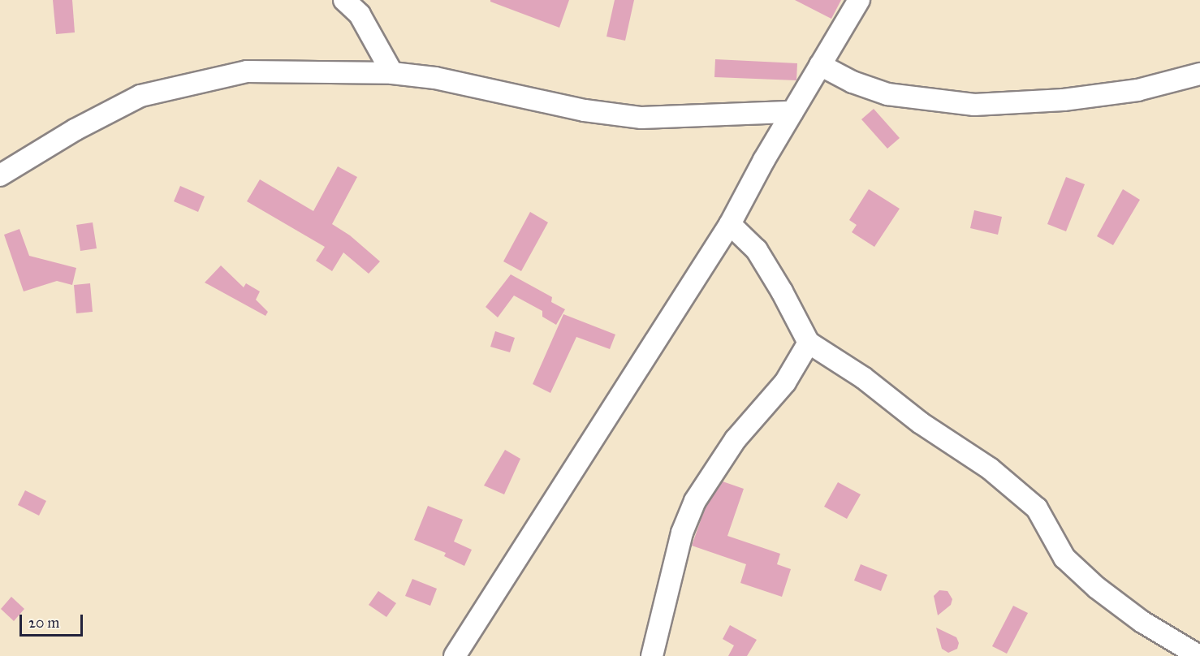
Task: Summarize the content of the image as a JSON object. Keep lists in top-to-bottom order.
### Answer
{
  "scale_bar": "20 m"
}
